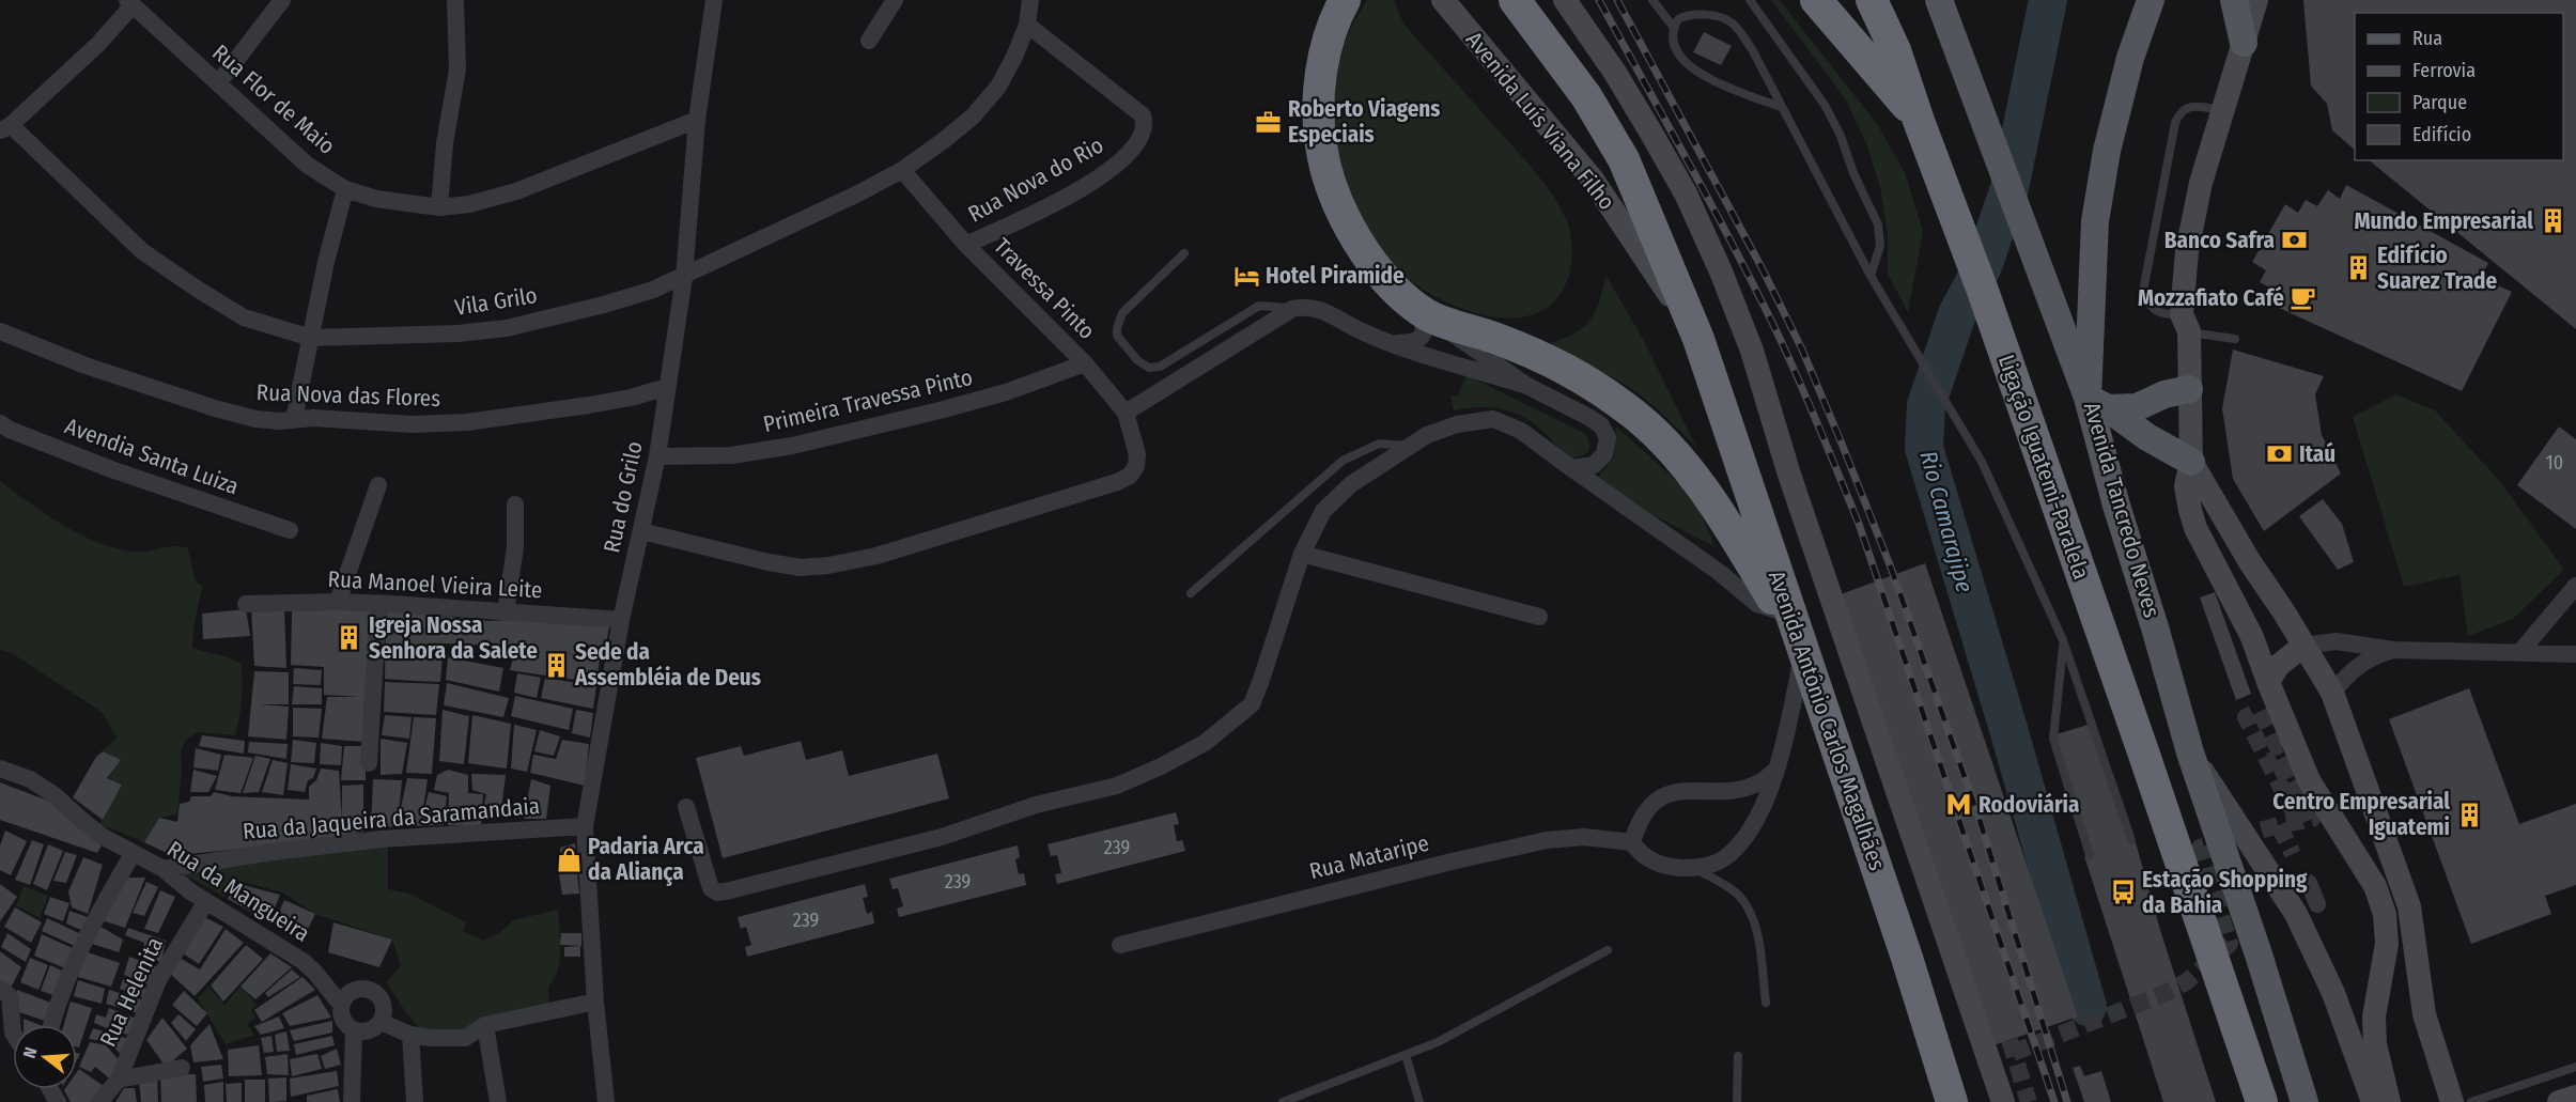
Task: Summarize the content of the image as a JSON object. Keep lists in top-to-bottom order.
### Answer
{
  "streets": {
    "highway": ["Ligação Iguatemi-Paralela", "Avenida Antônio Carlos Magalhães"],
    "main road": ["Avenida Tancredo Neves"],
    "street": [
      "Rua Flor de Maio",
      "Avenida Luís Viana Filho",
      "Rua Nova do Rio",
      "Travessa Pinto",
      "Vila Grilo",
      "Rua Nova das Flores",
      "Primeira Travessa Pinto",
      "Avendia Santa Luiza",
      "Rua do Grilo",
      "Rua Manoel Vieira Leite",
      "Rua da Jaqueira da Saramandaia",
      "Rua Mataripe",
      "Rua da Mangueira",
      "Rua Helenita"
    ]
  },
  "crossings": [
    ["Rua Flor de Maio", "Rua do Grilo"],
    ["Avenida Luís Viana Filho", "Avenida Antônio Carlos Magalhães"],
    ["Rua Nova do Rio", "Travessa Pinto"],
    ["Rua Nova do Rio", "Vila Grilo"],
    ["Travessa Pinto", "Vila Grilo"],
    ["Travessa Pinto", "Primeira Travessa Pinto"],
    ["Travessa Pinto", "Rua do Grilo"],
    ["Vila Grilo", "Rua do Grilo"],
    ["Rua Nova das Flores", "Rua do Grilo"],
    ["Primeira Travessa Pinto", "Rua do Grilo"],
    ["Rua do Grilo", "Rua Manoel Vieira Leite"],
    ["Rua do Grilo", "Rua da Jaqueira da Saramandaia"],
    ["Rua da Jaqueira da Saramandaia", "Rua da Mangueira"],
    ["Rua da Mangueira", "Rua Helenita"]
  ],
  "water": ["Rio Camarajipe"],
  "places": {
    "office": ["Roberto Viagens Especiais"],
    "building": [
      "Mundo Empresarial",
      "Edifício Suarez Trade",
      "Igreja Nossa Senhora da Salete",
      "Sede da Assembléia de Deus",
      "Centro Empresarial Iguatemi"
    ],
    "bank": ["Banco Safra", "Itaú"],
    "hotel": ["Hotel Piramide"],
    "cafe": ["Mozzafiato Café"],
    "metro station": ["Rodoviária"],
    "shop": ["Padaria Arca da Aliança"],
    "bus stop": ["Estação Shopping da Bahia"]
  },
  "house_numbers": [
    "10",
    "239",
    "239",
    "239"
  ],
  "legend": [
    "Rua",
    "Ferrovia",
    "Parque",
    "Edifício"
  ],
  "north": "left"
}
